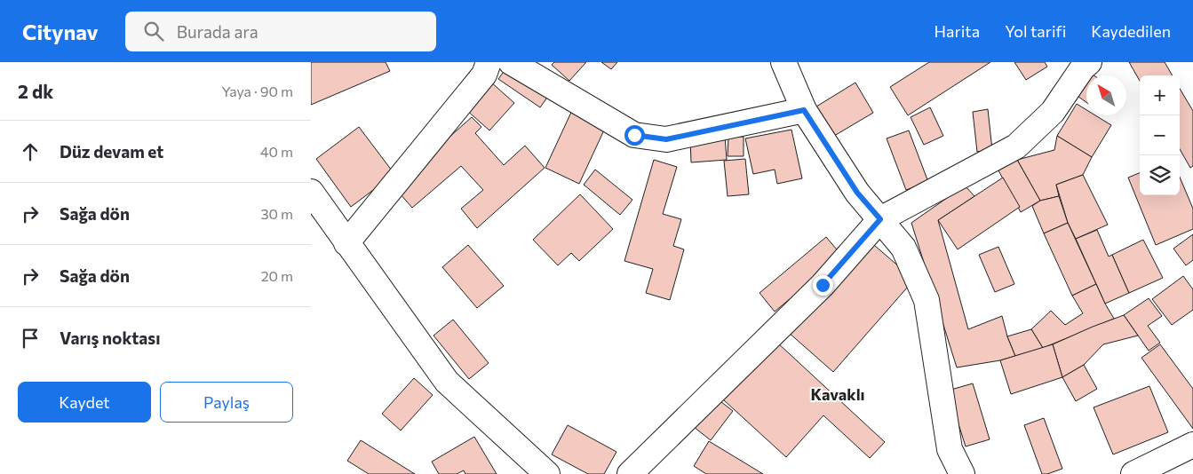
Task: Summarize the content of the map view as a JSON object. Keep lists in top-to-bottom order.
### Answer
{
  "districts": ["Kavaklı"],
  "north": "top left",
  "page": {
    "header": "Citynav",
    "search": "Burada ara",
    "nav": ["Harita", "Yol tarifi", "Kaydedilen"],
    "heading": ["2 dk", "Yaya · 90 m"],
    "map_buttons": ["+", "−"],
    "list": [
      ["Düz devam et", "40 m"],
      ["Sağa dön", "30 m"],
      ["Sağa dön", "20 m"],
      "Varış noktası"
    ],
    "buttons": ["Kaydet", "Paylaş"]
  }
}
